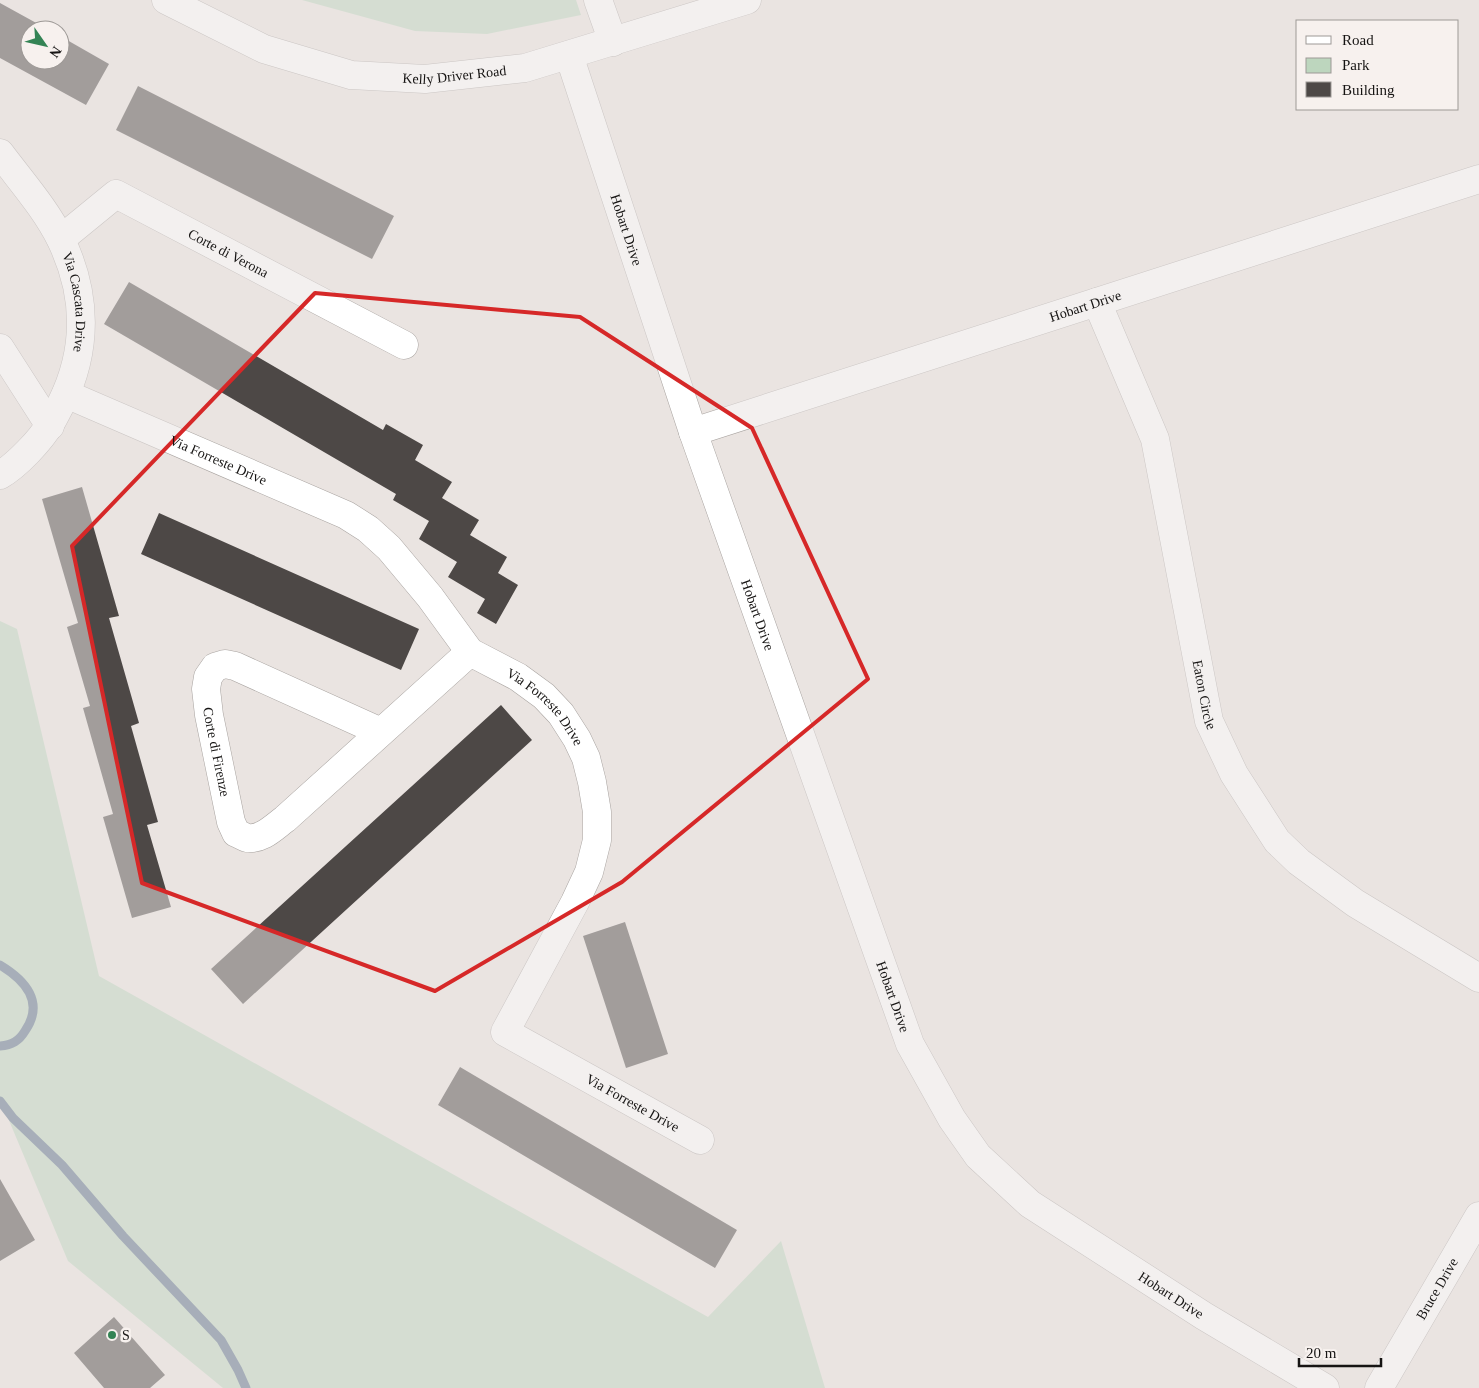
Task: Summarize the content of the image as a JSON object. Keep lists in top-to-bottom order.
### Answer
{
  "streets": {
    "street": [
      "Kelly Driver Road",
      "Hobart Drive",
      "Corte di Verona",
      "Via Cascata Drive",
      "Via Forreste Drive",
      "Eaton Circle",
      "Corte di Firenze",
      "Bruce Drive"
    ]
  },
  "crossings": [
    ["Kelly Driver Road", "Hobart Drive"],
    ["Hobart Drive", "Eaton Circle"],
    ["Corte di Verona", "Via Cascata Drive"],
    ["Via Cascata Drive", "Via Forreste Drive"],
    ["Via Forreste Drive", "Corte di Firenze"]
  ],
  "places": ["S"],
  "legend": ["Road", "Park", "Building"],
  "scale_bar": "20 m",
  "north": "bottom right"
}
